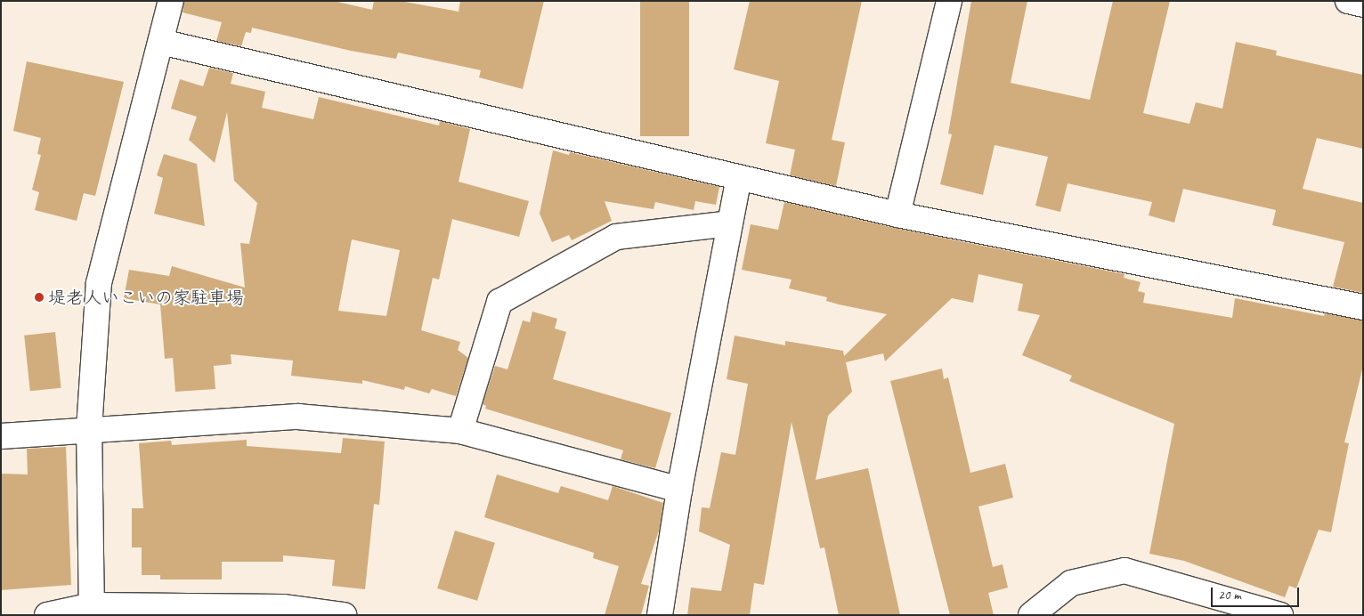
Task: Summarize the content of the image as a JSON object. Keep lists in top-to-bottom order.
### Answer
{
  "places": ["堤老人いこいの家駐車場"],
  "scale_bar": "20 m"
}
